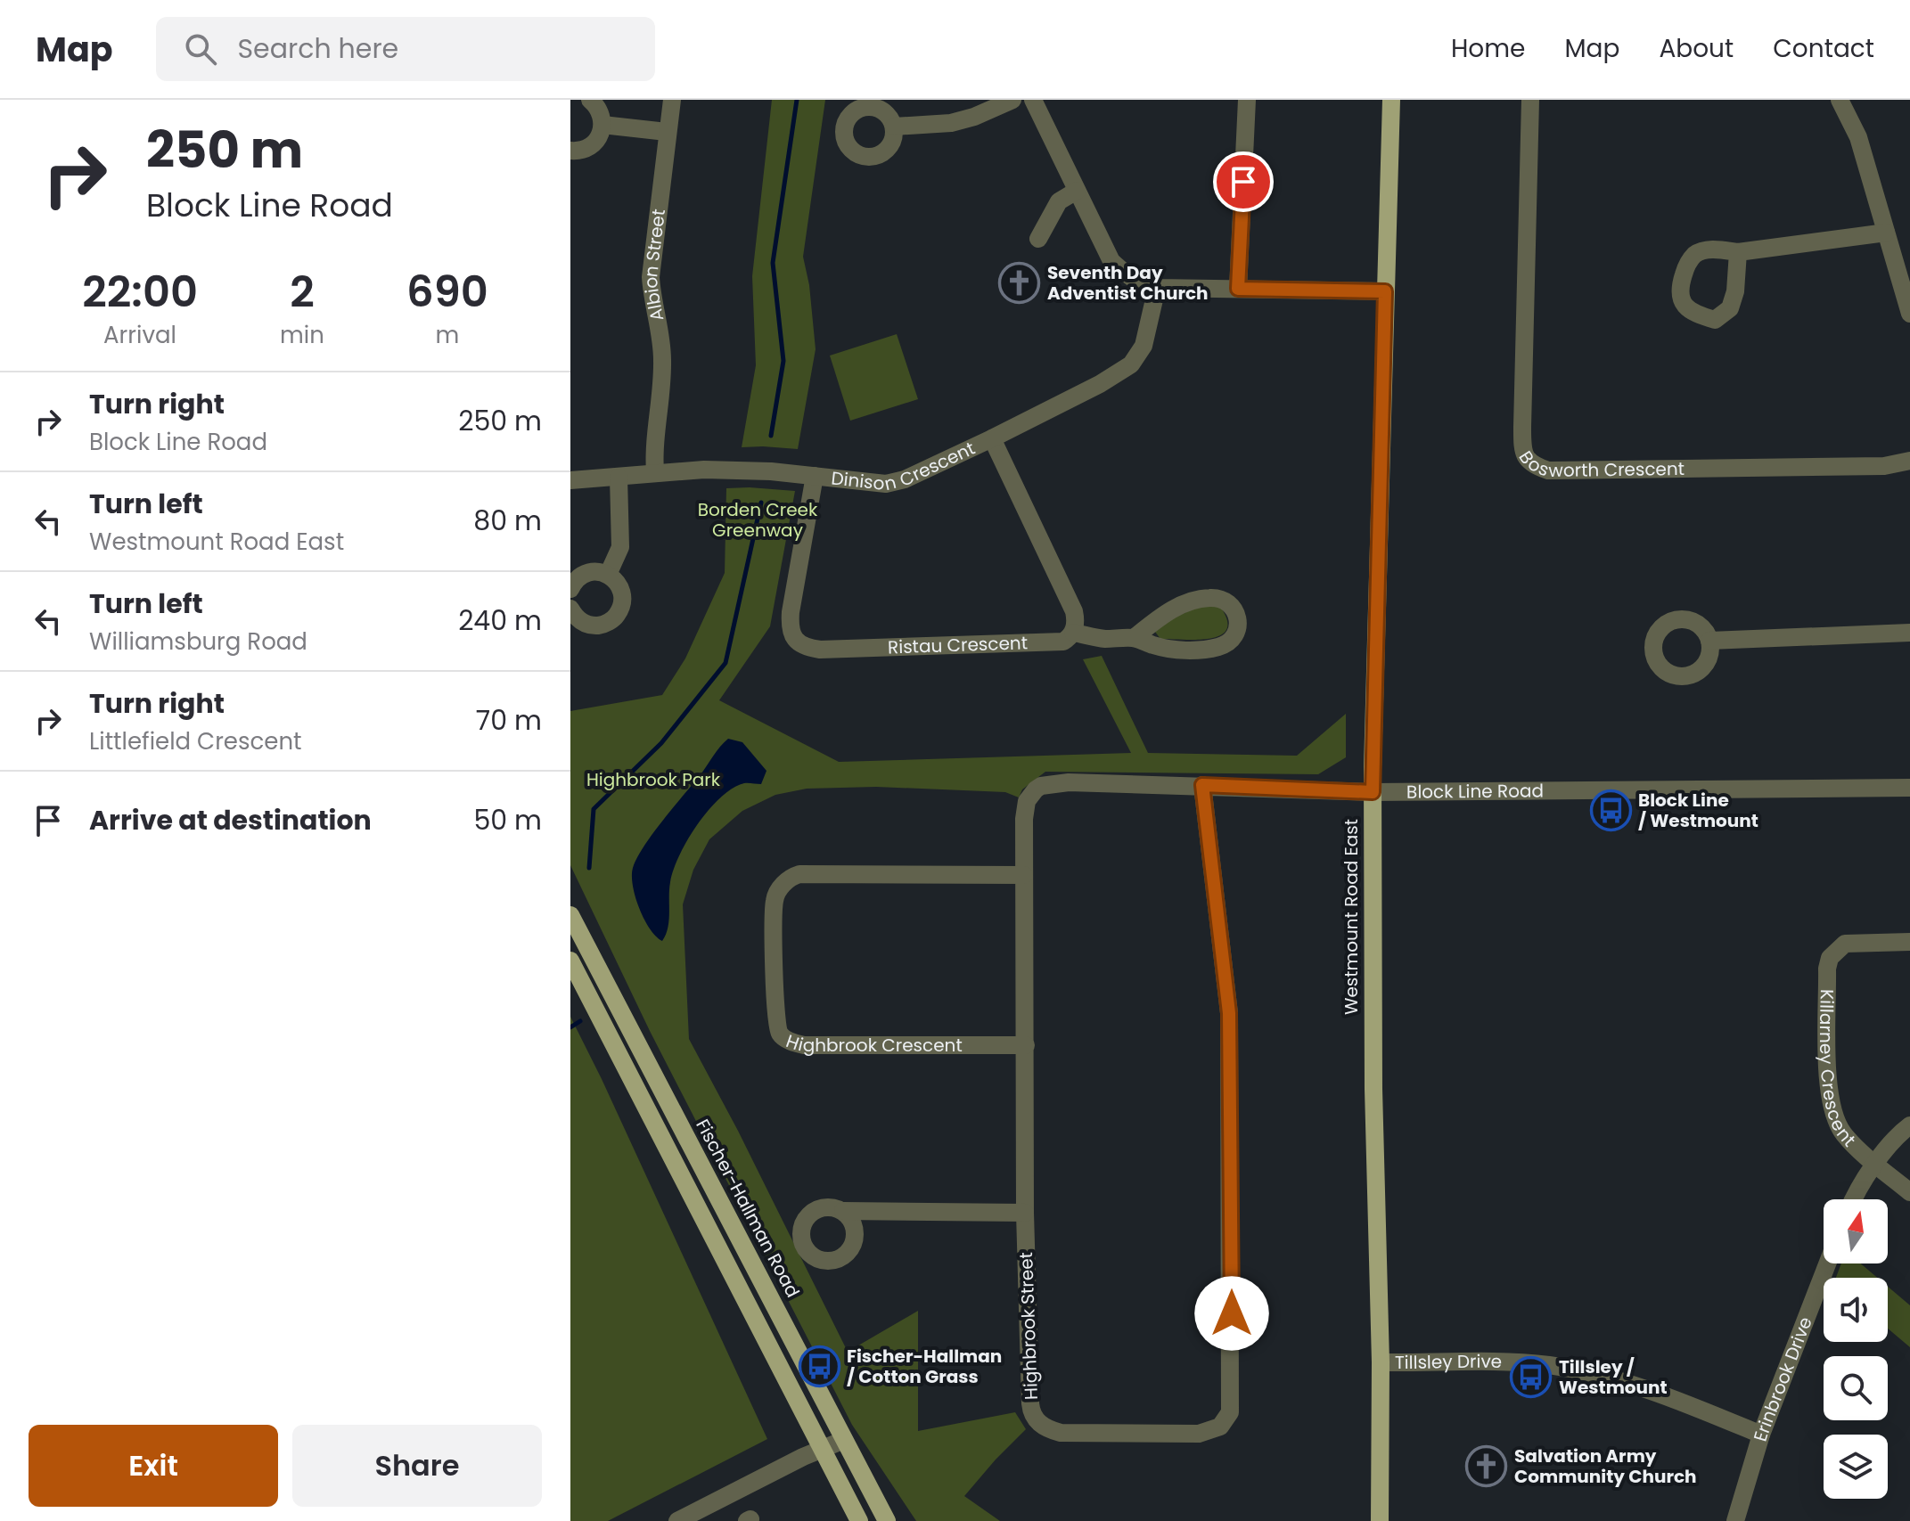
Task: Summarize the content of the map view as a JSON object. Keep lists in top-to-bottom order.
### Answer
{
  "streets": {
    "main road": ["Westmount Road East", "Fischer-Hallman Road"],
    "street": [
      "Albion Street",
      "Bosworth Crescent",
      "Dinison Crescent",
      "Ristau Crescent",
      "Block Line Road",
      "Highbrook Crescent",
      "Killarney Crescent",
      "Highbrook Street",
      "Tillsley Drive",
      "Erinbrook Drive"
    ]
  },
  "crossings": [
    ["Albion Street", "Dinison Crescent"],
    ["Dinison Crescent", "Ristau Crescent"],
    ["Block Line Road", "Westmount Road East"],
    ["Block Line Road", "Highbrook Street"],
    ["Westmount Road East", "Tillsley Drive"],
    ["Highbrook Crescent", "Highbrook Street"],
    ["Tillsley Drive", "Erinbrook Drive"]
  ],
  "parks": ["Borden Creek Greenway", "Highbrook Park"],
  "places": {
    "church": ["Seventh Day Adventist Church", "Salvation Army Community Church"],
    "bus stop": ["Block Line / Westmount", "Fischer-Hallman / Cotton Grass", "Tillsley / Westmount"]
  },
  "north": "top",
  "page": {
    "header": "Map",
    "search": "Search here",
    "nav": [
      "Home",
      "Map",
      "About",
      "Contact"
    ],
    "turn": ["250 m", "Block Line Road"],
    "eta": [
      "22:00",
      "Arrival",
      "2",
      "min",
      "690",
      "m"
    ],
    "list": [
      {
        "name": "Turn right",
        "note": "Block Line Road",
        "value": "250 m"
      },
      {
        "name": "Turn left",
        "note": "Westmount Road East",
        "value": "80 m"
      },
      {
        "name": "Turn left",
        "note": "Williamsburg Road",
        "value": "240 m"
      },
      {
        "name": "Turn right",
        "note": "Littlefield Crescent",
        "value": "70 m"
      },
      {
        "name": "Arrive at destination",
        "value": "50 m"
      }
    ],
    "buttons": ["Exit", "Share"]
  }
}
